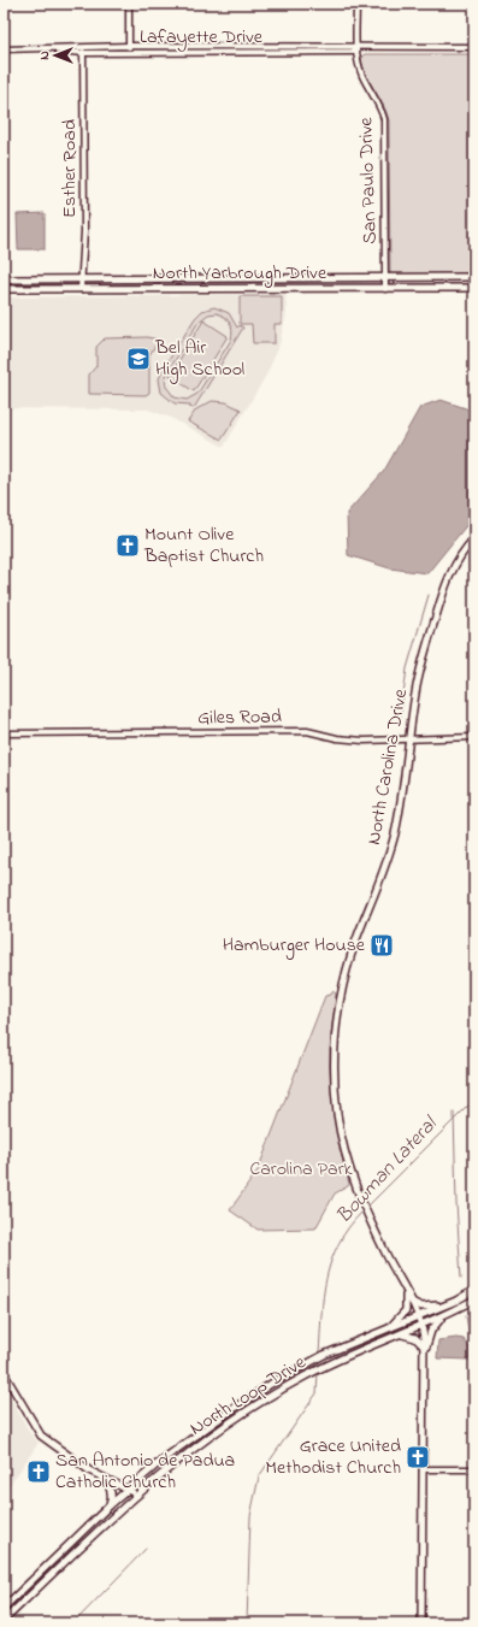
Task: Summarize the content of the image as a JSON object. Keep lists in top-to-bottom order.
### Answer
{
  "streets": {
    "main road": ["North Yarbrough Drive", "North Carolina Drive", "North Loop Drive"],
    "street": [
      "Lafayette Drive",
      "Esther Road",
      "San Paulo Drive",
      "Giles Road"
    ]
  },
  "crossings": [
    ["Lafayette Drive", "Esther Road"],
    ["Lafayette Drive", "San Paulo Drive"],
    ["Esther Road", "North Yarbrough Drive"],
    ["San Paulo Drive", "North Yarbrough Drive"],
    ["Giles Road", "North Carolina Drive"],
    ["North Carolina Drive", "North Loop Drive"]
  ],
  "water": ["Bowman Lateral"],
  "parks": ["Carolina Park"],
  "places": {
    "school or university": ["Bel Air High School"],
    "church": ["Mount Olive Baptist Church", "Grace United Methodist Church", "San Antonio de Padua Catholic Church"],
    "restaurant": ["Hamburger House"]
  },
  "north": "left"
}
